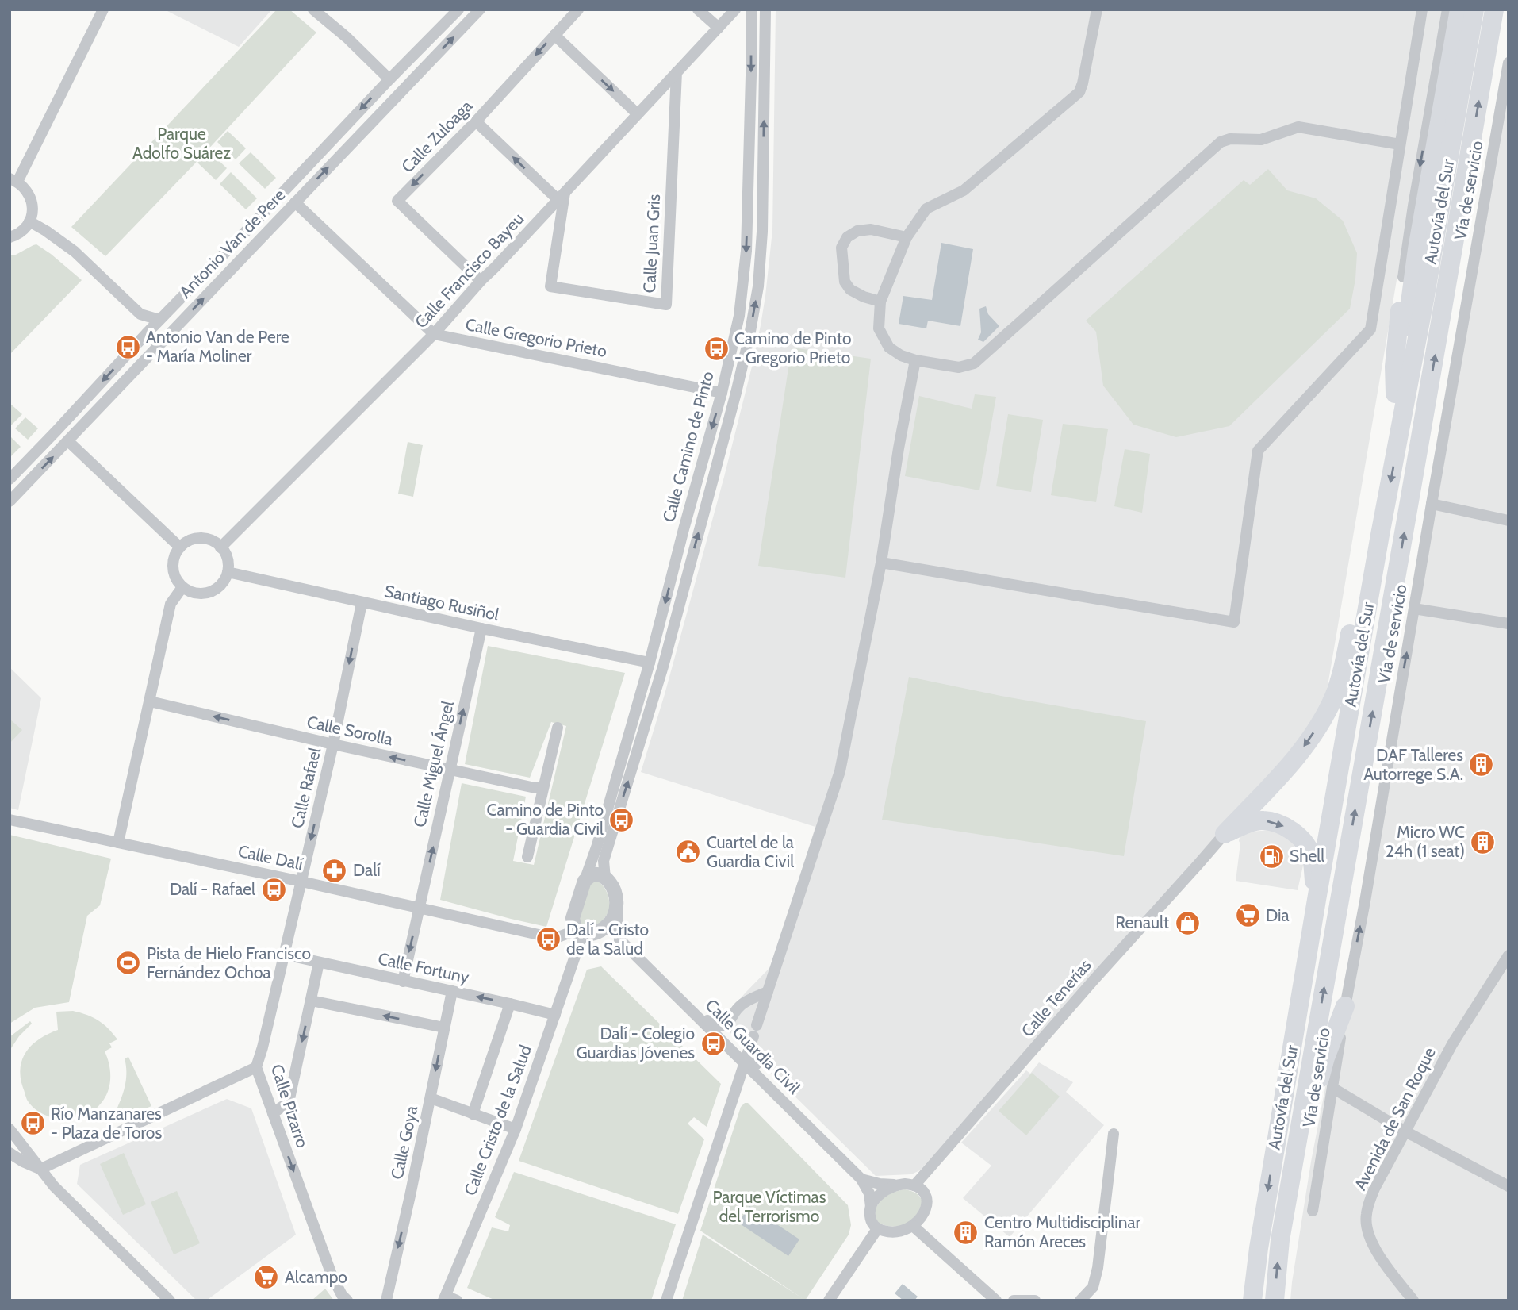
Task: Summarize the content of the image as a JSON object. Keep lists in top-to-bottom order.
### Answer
{
  "streets": {
    "highway": ["Autovía del Sur"],
    "street": [
      "Calle Zuloaga",
      "Vía de servicio",
      "Antonio Van de Pere",
      "Calle Juan Gris",
      "Calle Francisco Bayeu",
      "Calle Gregorio Prieto",
      "Calle Camino de Pinto",
      "Santiago Rusiñol",
      "Calle Sorolla",
      "Calle Miguel Ángel",
      "Calle Rafael",
      "Calle Dalí",
      "Calle Fortuny",
      "Calle Tenerías",
      "Calle Guardia Civil",
      "Calle Pizarro",
      "Avenida de San Roque",
      "Calle Cristo de la Salud",
      "Calle Goya"
    ]
  },
  "crossings": [
    ["Calle Zuloaga", "Calle Francisco Bayeu"],
    ["Calle Juan Gris", "Calle Francisco Bayeu"],
    ["Calle Francisco Bayeu", "Calle Gregorio Prieto"],
    ["Calle Francisco Bayeu", "Santiago Rusiñol"],
    ["Calle Gregorio Prieto", "Calle Camino de Pinto"],
    ["Calle Camino de Pinto", "Santiago Rusiñol"],
    ["Calle Camino de Pinto", "Calle Dalí"],
    ["Calle Camino de Pinto", "Calle Cristo de la Salud"],
    ["Santiago Rusiñol", "Calle Miguel Ángel"],
    ["Santiago Rusiñol", "Calle Rafael"],
    ["Calle Sorolla", "Calle Miguel Ángel"],
    ["Calle Sorolla", "Calle Rafael"],
    ["Calle Miguel Ángel", "Calle Dalí"],
    ["Calle Miguel Ángel", "Calle Fortuny"],
    ["Calle Rafael", "Calle Dalí"],
    ["Calle Rafael", "Calle Pizarro"],
    ["Calle Dalí", "Calle Pizarro"],
    ["Calle Dalí", "Calle Cristo de la Salud"],
    ["Calle Fortuny", "Calle Pizarro"],
    ["Calle Fortuny", "Calle Cristo de la Salud"],
    ["Calle Fortuny", "Calle Goya"],
    ["Calle Tenerías", "Calle Guardia Civil"]
  ],
  "one_way": [
    "Calle Sorolla",
    "Calle Rafael",
    "Calle Pizarro",
    "Calle Goya"
  ],
  "parks": ["Parque Adolfo Suárez", "Parque Víctimas del Terrorismo"],
  "places": {
    "bus stop": [
      "Antonio Van de Pere - María Moliner",
      "Camino de Pinto - Gregorio Prieto",
      "Camino de Pinto - Guardia Civil",
      "Dalí - Rafael",
      "Dalí - Cristo de la Salud",
      "Dalí - Colegio Guardias Jóvenes",
      "Río Manzanares - Plaza de Toros"
    ],
    "building": ["DAF Talleres Autorrege S.A.", "Micro WC 24h (1 seat)", "Centro Multidisciplinar Ramón Areces"],
    "public building": ["Cuartel de la Guardia Civil"],
    "fuel station": ["Shell"],
    "pharmacy": ["Dalí"],
    "supermarket": ["Dia", "Alcampo"],
    "shop": ["Renault"],
    "sports": ["Pista de Hielo Francisco Fernández Ochoa"]
  }
}
